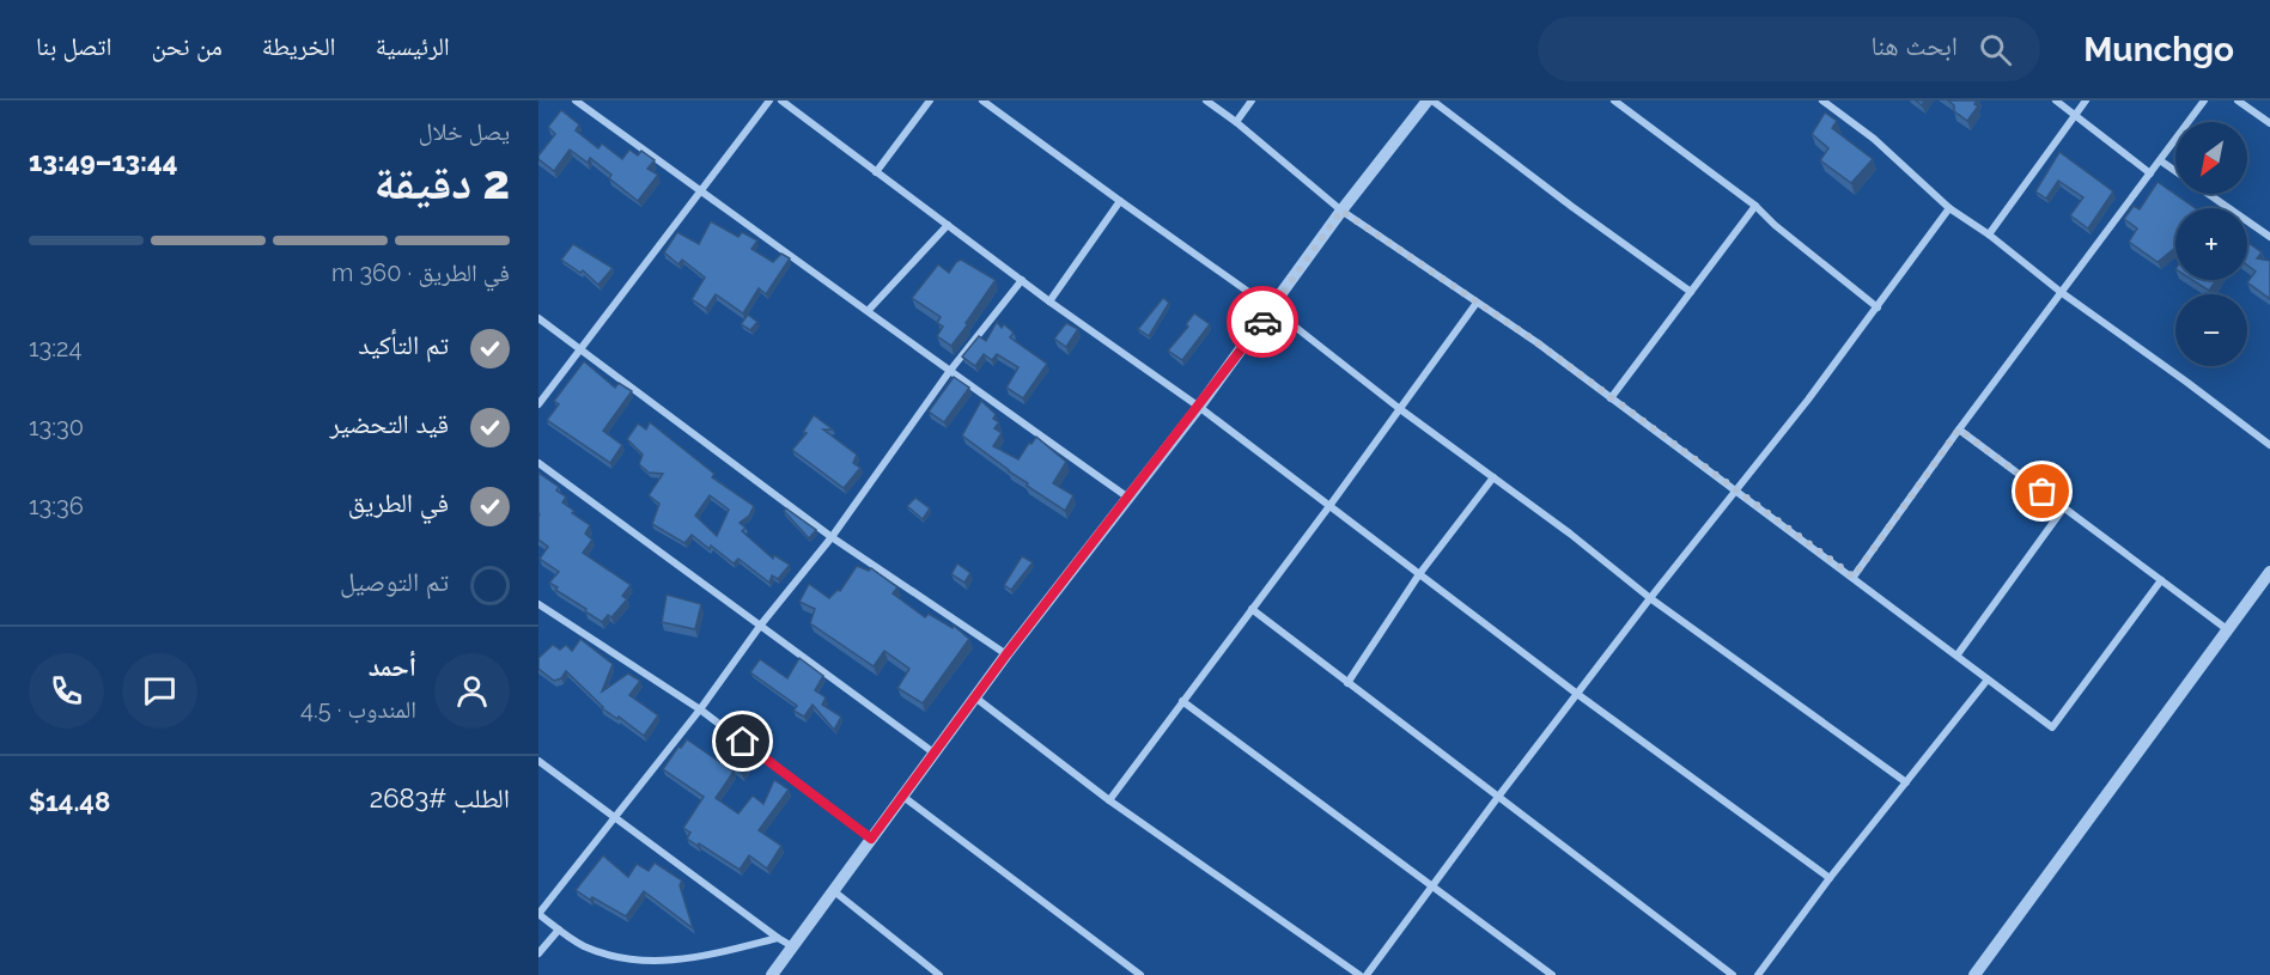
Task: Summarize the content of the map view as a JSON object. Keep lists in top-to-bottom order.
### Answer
{
  "north": "bottom left",
  "page": {
    "header": "Munchgo",
    "search": "ابحث هنا",
    "nav": [
      "الرئيسية",
      "الخريطة",
      "من نحن",
      "اتصل بنا"
    ],
    "heading": ["2 دقيقة", "يصل خلال", "13:44–13:49"],
    "panel": [
      "أحمد",
      "المندوب · 4.5",
      "الطلب #2683",
      "$14.48"
    ],
    "map_buttons": ["+", "−"],
    "bar": "في الطريق · 360 m",
    "list": [
      ["تم التأكيد", "13:24"],
      ["قيد التحضير", "13:30"],
      ["في الطريق", "13:36"],
      "تم التوصيل"
    ]
  }
}
